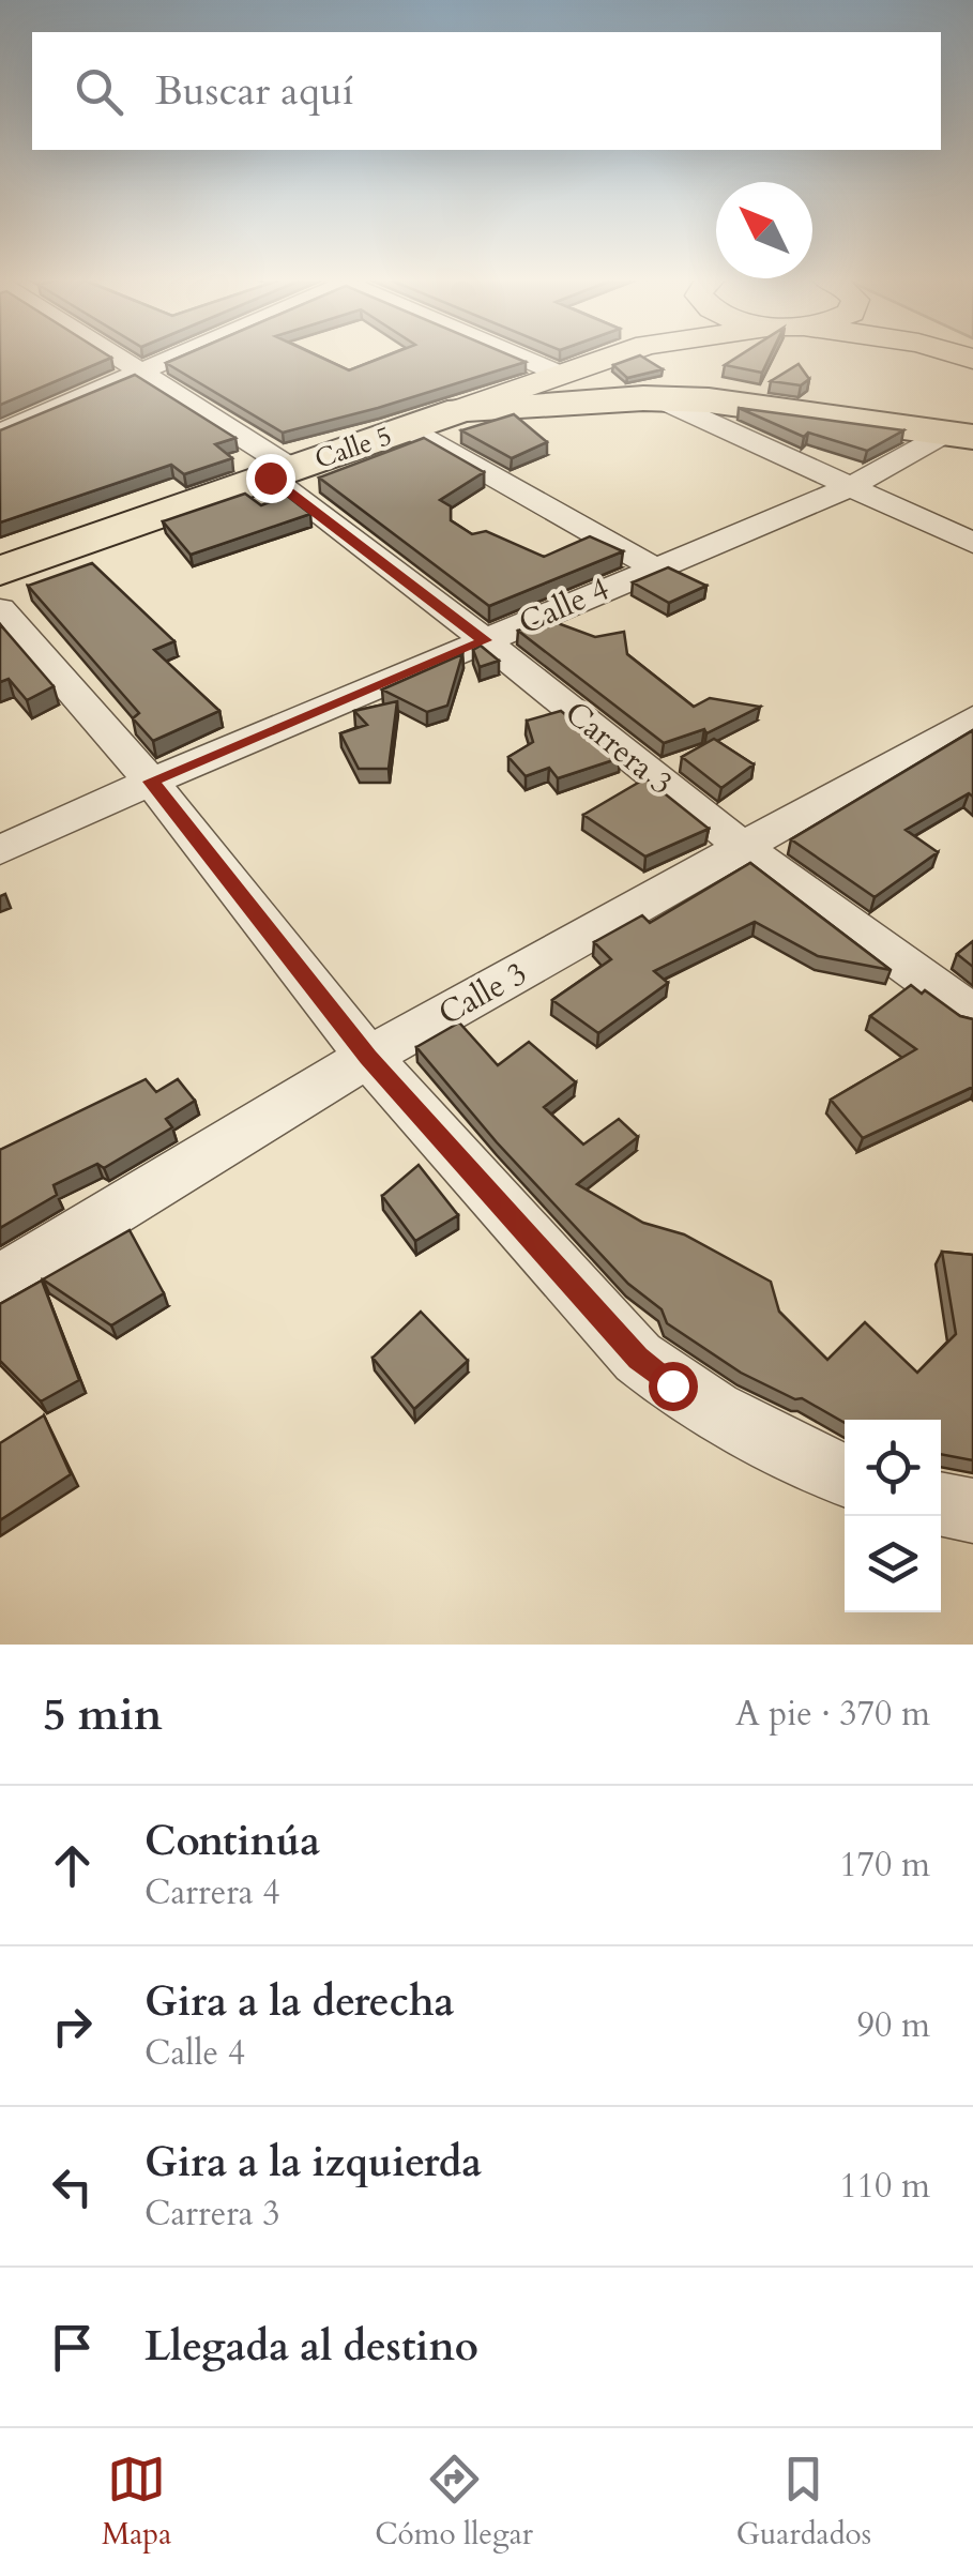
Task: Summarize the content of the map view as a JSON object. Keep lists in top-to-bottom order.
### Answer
{
  "streets": {
    "highway": ["Calle 5"],
    "street": ["Calle 4", "Carrera 3", "Calle 3"]
  },
  "crossings": [
    ["Calle 5", "Carrera 3"],
    ["Calle 4", "Carrera 3"],
    ["Carrera 3", "Calle 3"]
  ],
  "north": "top left",
  "page": {
    "search": "Buscar aquí",
    "heading": ["5 min", "A pie · 370 m"],
    "list": [
      ["Continúa", "Carrera 4", "170 m"],
      ["Gira a la derecha", "Calle 4", "90 m"],
      ["Gira a la izquierda", "Carrera 3", "110 m"],
      "Llegada al destino"
    ],
    "nav": ["Mapa", "Cómo llegar", "Guardados"]
  }
}
